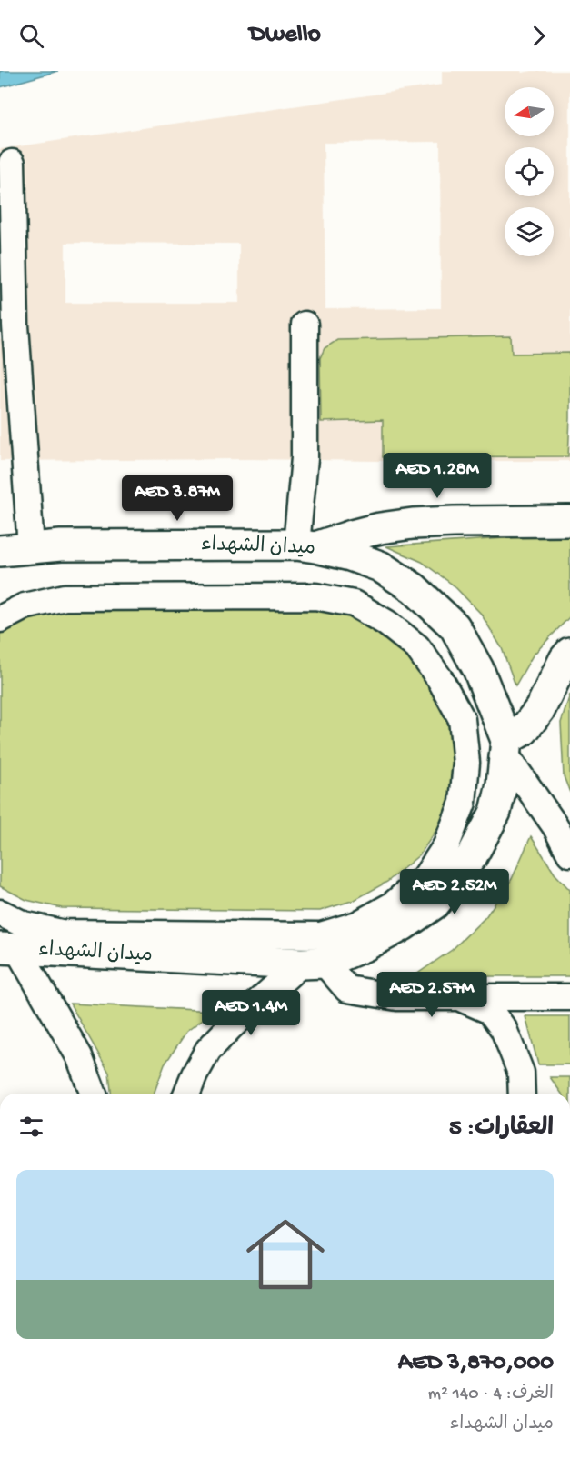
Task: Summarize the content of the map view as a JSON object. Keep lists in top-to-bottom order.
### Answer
{
  "streets": {
    "main road": ["ميدان الشهداء"]
  },
  "north": "left",
  "page": {
    "header": "Dwello",
    "price": [
      "AED 1.28M",
      "AED 3.87M",
      "AED 2.52M",
      "AED 2.57M",
      "AED 1.4M"
    ],
    "heading": "العقارات: 5",
    "list": [
      {
        "name": "AED 3,870,000",
        "note": "الغرف: 4 · 140 m² · ميدان الشهداء"
      }
    ]
  }
}
